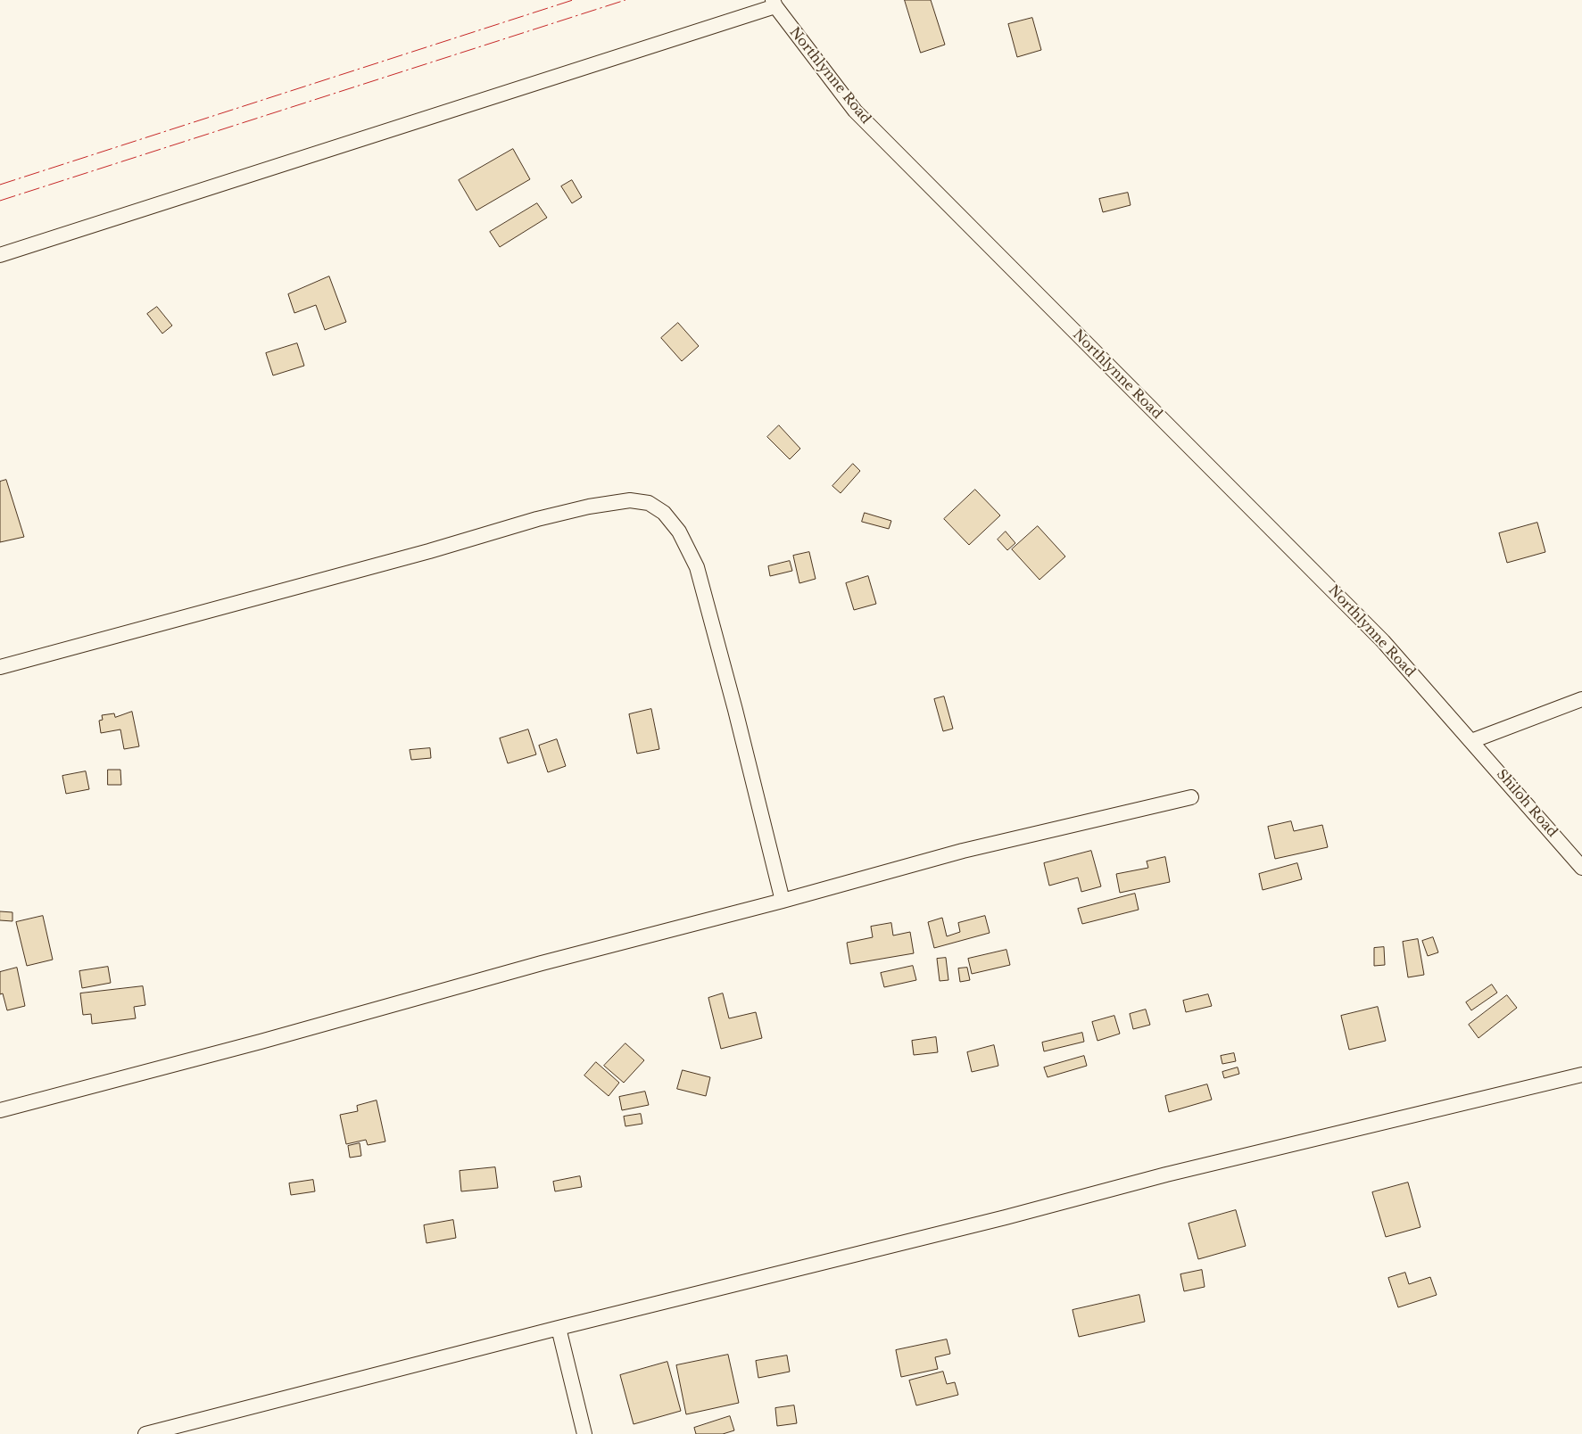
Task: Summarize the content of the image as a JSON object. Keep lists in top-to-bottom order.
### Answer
{
  "streets": {
    "street": ["Northlynne Road", "Shiloh Road"]
  },
  "crossings": [
    ["Northlynne Road", "Shiloh Road"]
  ]
}
